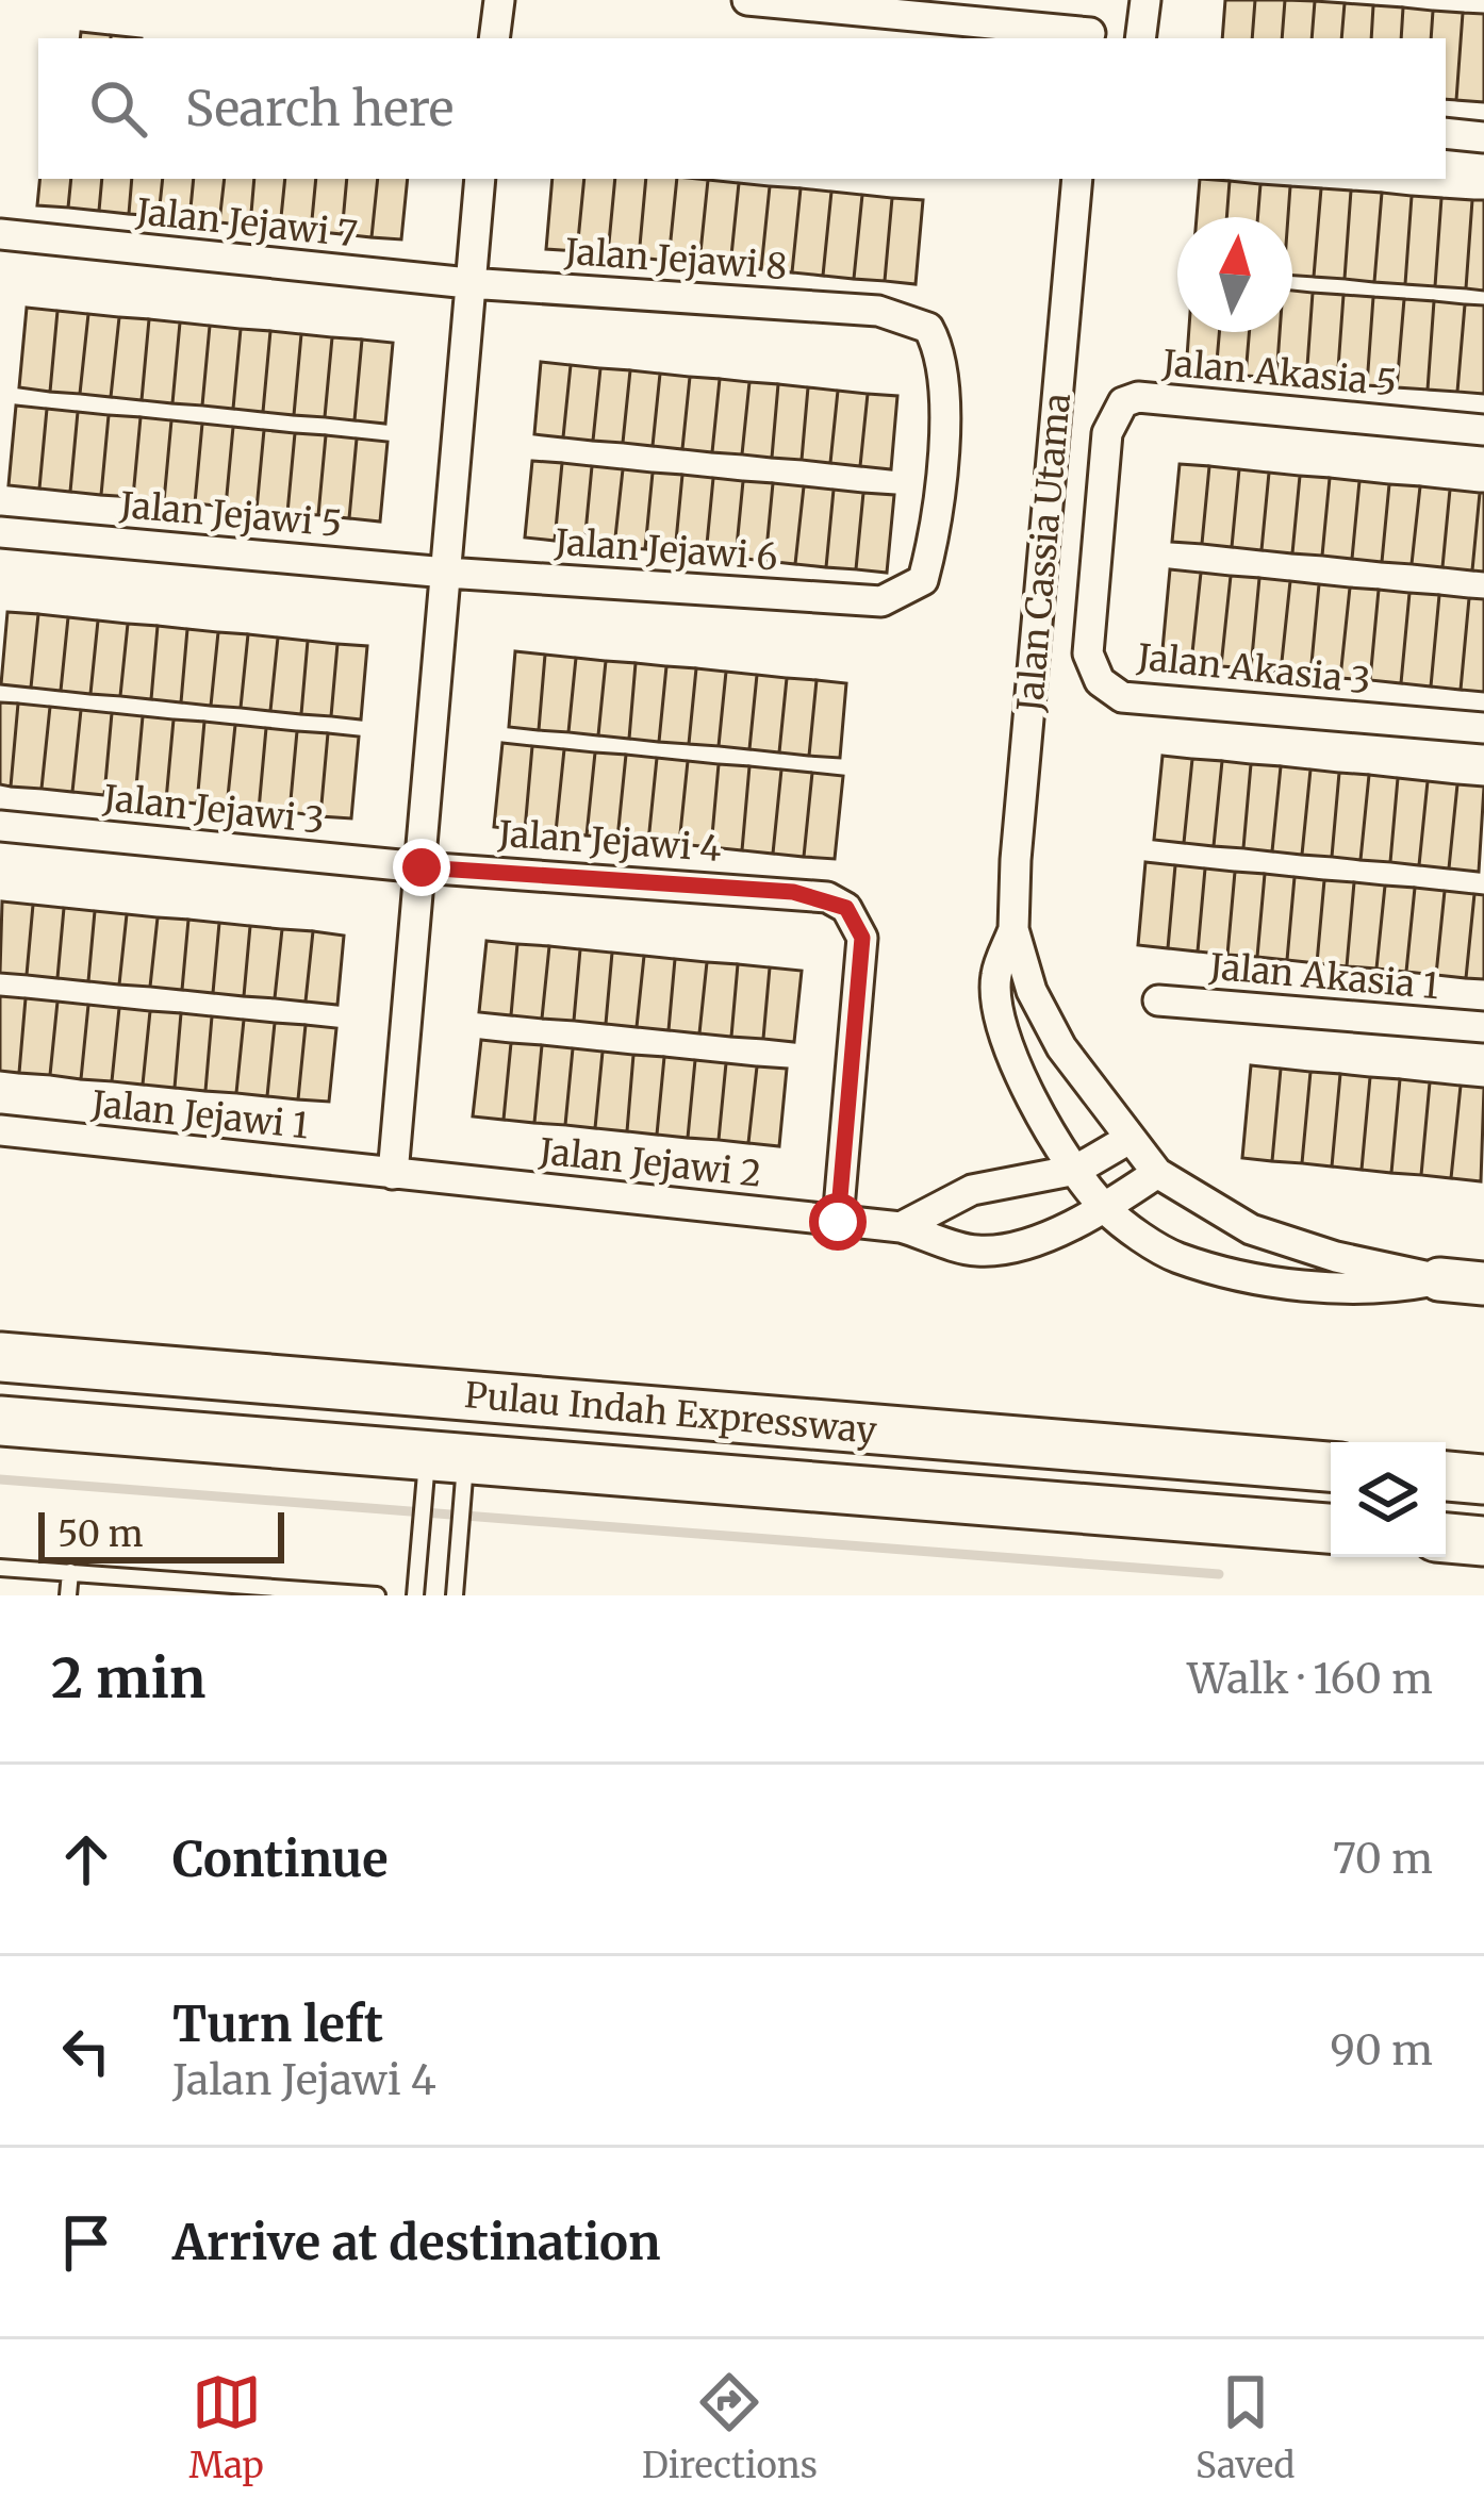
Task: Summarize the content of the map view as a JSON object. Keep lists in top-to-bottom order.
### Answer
{
  "streets": {
    "main road": ["Pulau Indah Expressway"],
    "street": [
      "Jalan Jejawi 7",
      "Jalan Jejawi 8",
      "Jalan Akasia 5",
      "Jalan Jejawi 5",
      "Jalan Jejawi 6",
      "Jalan Cassia Utama",
      "Jalan Akasia 3",
      "Jalan Jejawi 3",
      "Jalan Jejawi 4",
      "Jalan Akasia 1",
      "Jalan Jejawi 1",
      "Jalan Jejawi 2"
    ]
  },
  "crossings": [
    ["Jalan Jejawi 7", "Jalan Jejawi 8"],
    ["Jalan Jejawi 8", "Jalan Jejawi 6"],
    ["Jalan Akasia 5", "Jalan Akasia 3"],
    ["Jalan Jejawi 5", "Jalan Jejawi 6"],
    ["Jalan Cassia Utama", "Jalan Jejawi 2"],
    ["Jalan Jejawi 3", "Jalan Jejawi 4"],
    ["Jalan Jejawi 4", "Jalan Jejawi 2"],
    ["Jalan Jejawi 1", "Jalan Jejawi 2"]
  ],
  "scale_bar": "50 m",
  "north": "top",
  "page": {
    "search": "Search here",
    "scale": "50 m",
    "heading": ["2 min", "Walk · 160 m"],
    "list": [
      ["Continue", "70 m"],
      ["Turn left", "Jalan Jejawi 4", "90 m"],
      "Arrive at destination"
    ],
    "nav": ["Map", "Directions", "Saved"]
  }
}
